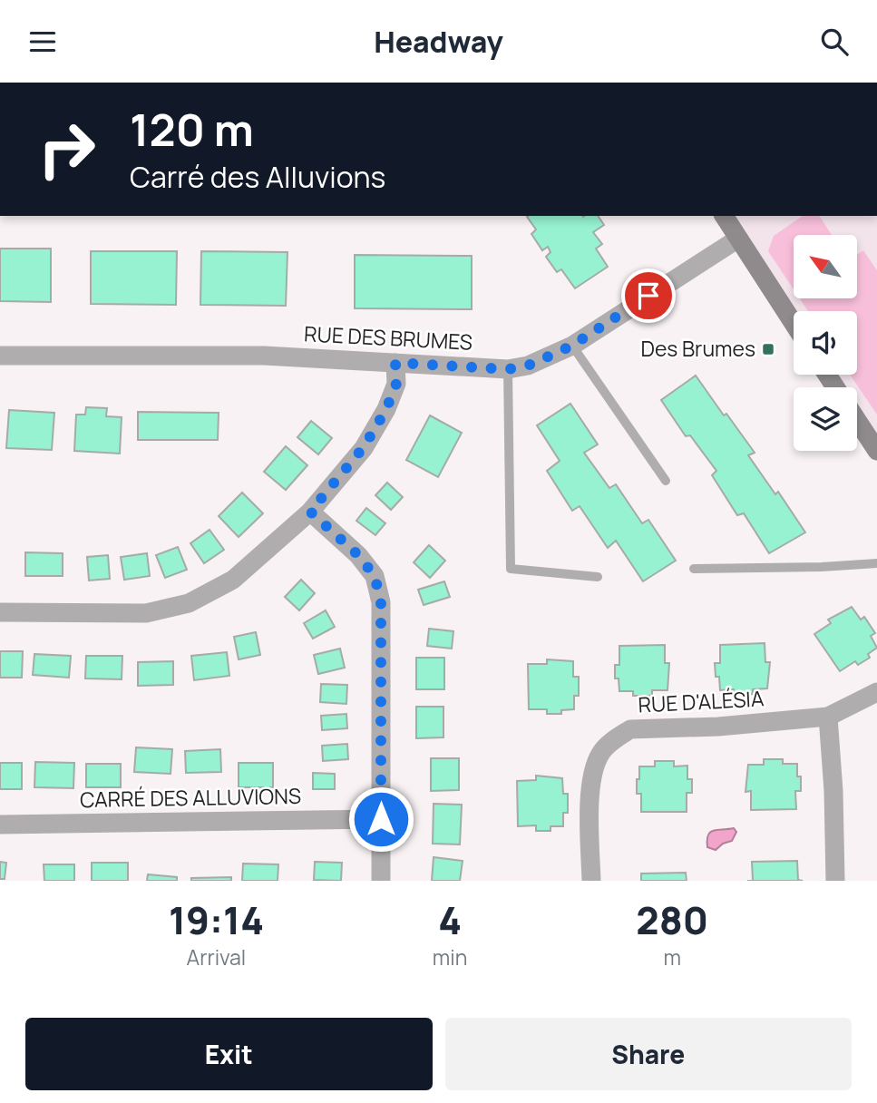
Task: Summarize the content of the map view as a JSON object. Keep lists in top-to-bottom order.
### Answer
{
  "streets": {
    "street": ["RUE DES BRUMES", "RUE D'ALÉSIA", "CARRÉ DES ALLUVIONS"]
  },
  "places": {
    "transit": ["Des Brumes"]
  },
  "north": "top left",
  "page": {
    "header": "Headway",
    "turn": ["120 m", "Carré des Alluvions"],
    "eta": [
      "19:14",
      "Arrival",
      "4",
      "min",
      "280",
      "m"
    ],
    "buttons": ["Exit", "Share"]
  }
}
